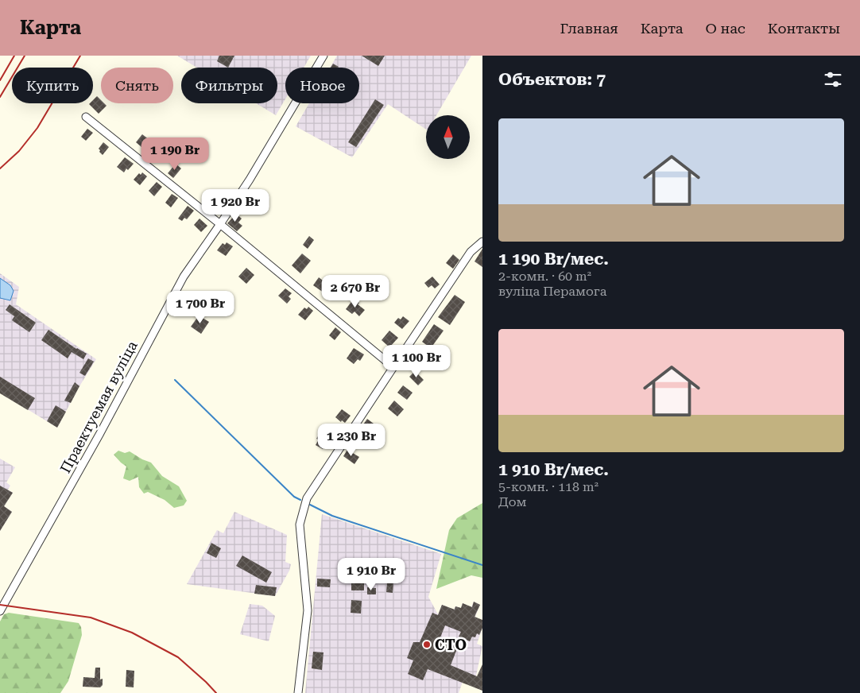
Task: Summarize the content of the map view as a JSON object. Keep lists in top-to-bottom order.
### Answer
{
  "streets": {
    "street": ["Праектуемая вуліца"]
  },
  "places": ["СТО"],
  "north": "top",
  "page": {
    "header": "Карта",
    "nav": [
      "Главная",
      "Карта",
      "О нас",
      "Контакты"
    ],
    "heading": "Объектов: 7",
    "chip": [
      "Купить",
      "Снять",
      "Фильтры",
      "Новое"
    ],
    "list": [
      {
        "name": "1 190 Br/мес.",
        "note": "2-комн. · 60 m² · вуліца Перамога"
      },
      {
        "name": "1 910 Br/мес.",
        "note": "5-комн. · 118 m² · Дом"
      }
    ],
    "price": [
      "1 190 Br",
      "1 920 Br",
      "2 670 Br",
      "1 700 Br",
      "1 100 Br",
      "1 230 Br",
      "1 910 Br"
    ]
  }
}
